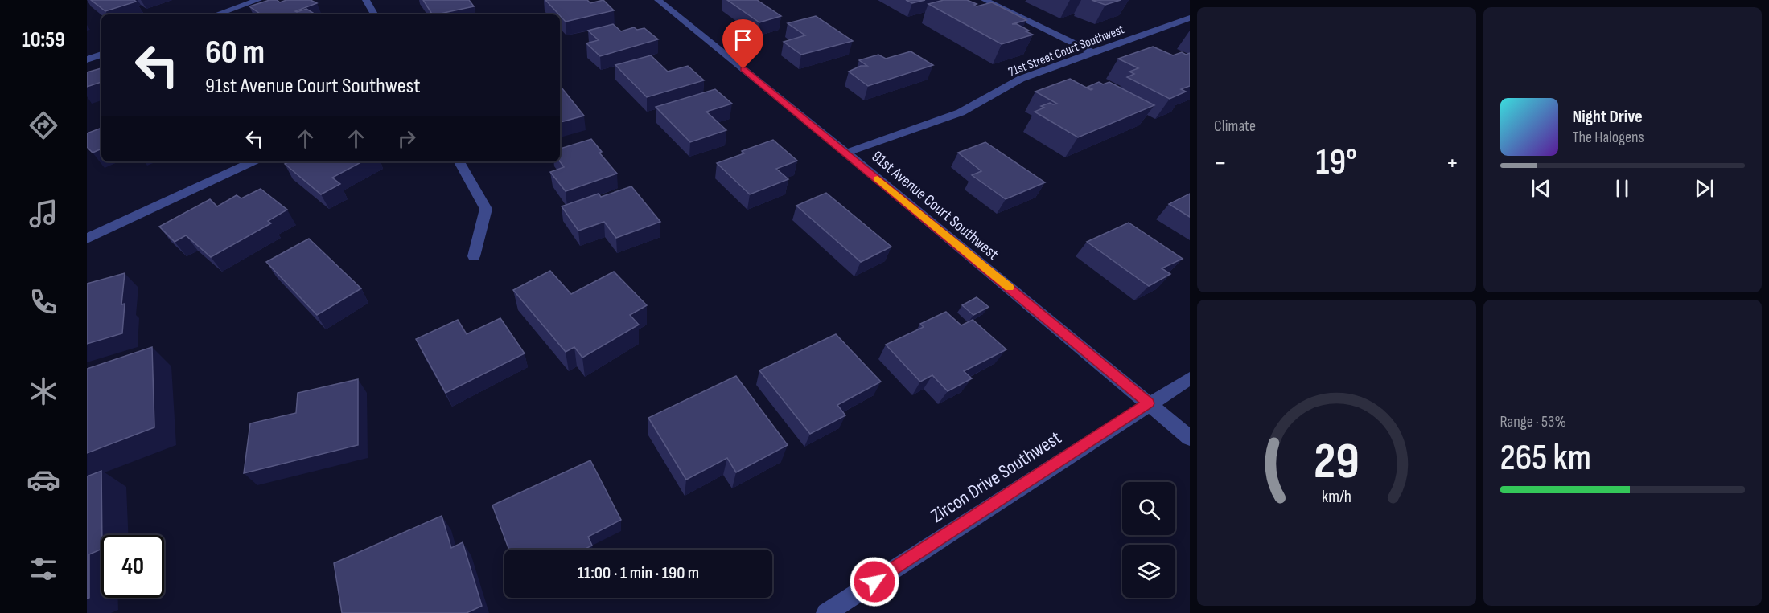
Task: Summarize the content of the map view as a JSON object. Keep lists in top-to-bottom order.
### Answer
{
  "streets": {
    "street": ["71st Street Court Southwest", "91st Avenue Court Southwest", "Zircon Drive Southwest"]
  },
  "crossings": [
    ["71st Street Court Southwest", "91st Avenue Court Southwest"],
    ["91st Avenue Court Southwest", "Zircon Drive Southwest"]
  ],
  "page": {
    "tabs": "10:59",
    "tile": [
      "Climate",
      ["Range · 53%", "265 km"]
    ],
    "turn": ["60 m", "91st Avenue Court Southwest"],
    "song": ["Night Drive", "The Halogens"],
    "heat": ["−", "19°", "+"],
    "limit": "40",
    "trip": "11:00 · 1 min · 190 m",
    "gauge": ["29", "km/h"]
  }
}
